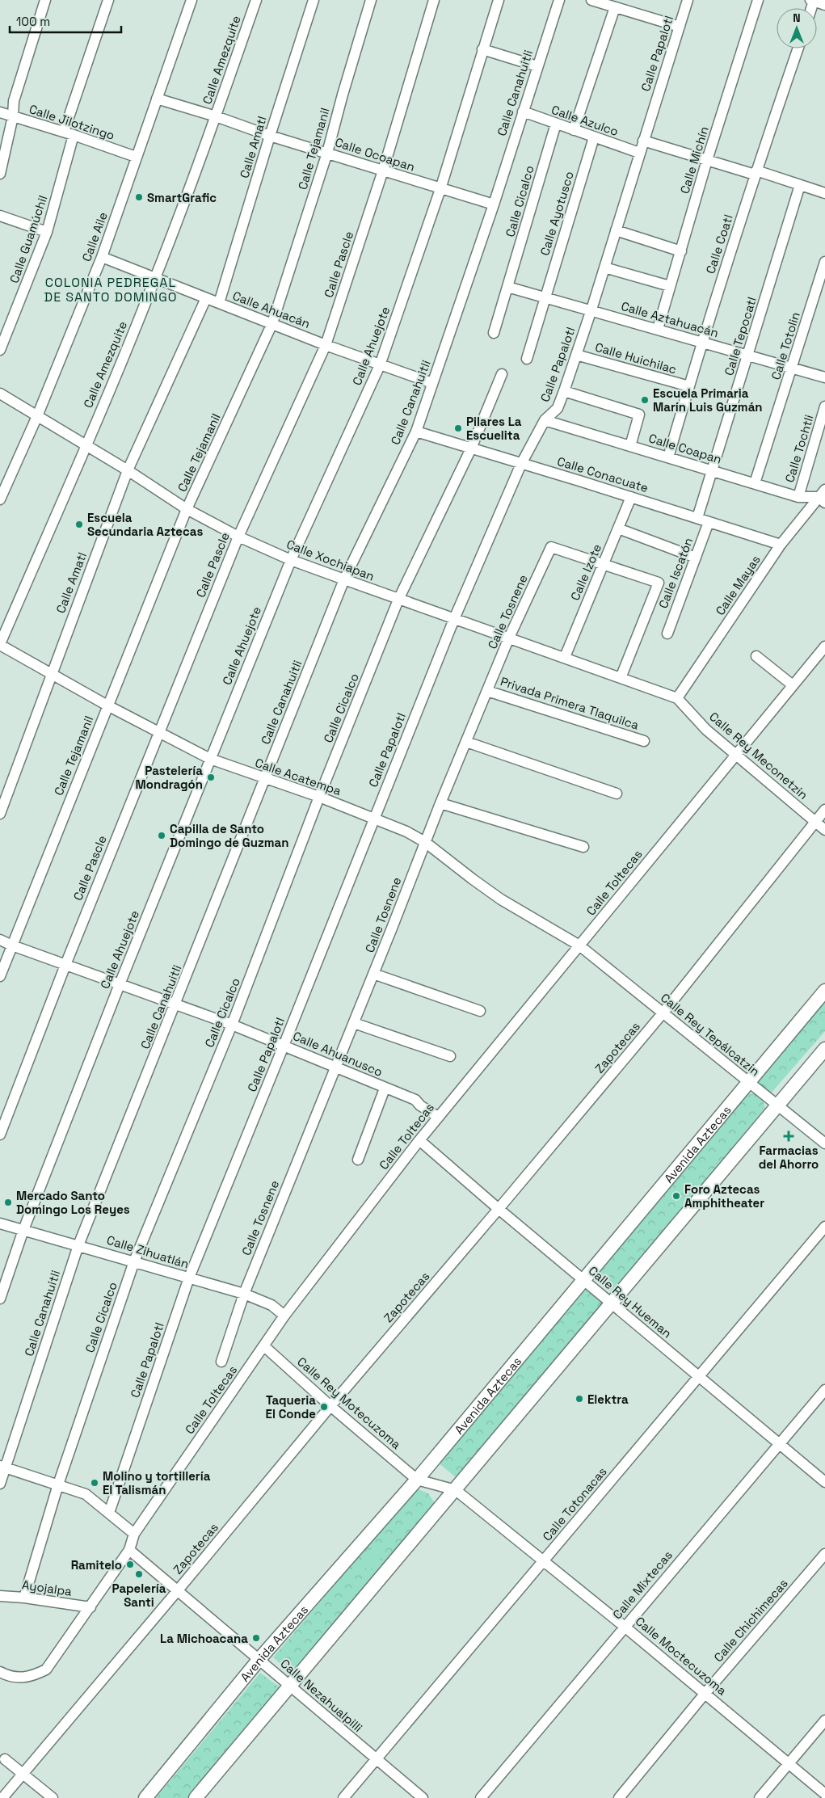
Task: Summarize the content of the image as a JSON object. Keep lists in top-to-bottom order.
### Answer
{
  "streets": {
    "main road": ["Avenida Aztecas"],
    "street": [
      "Calle Papalotl",
      "Calle Amezquite",
      "Calle Canahuitli",
      "Calle Azulco",
      "Calle Jilotzingo",
      "Calle Amatl",
      "Calle Tejamanil",
      "Calle Ocoapan",
      "Calle Michín",
      "Calle Cicalco",
      "Calle Ayotusco",
      "Calle Aile",
      "Calle Guamúchil",
      "Calle Coatl",
      "Calle Pascle",
      "Calle Ahuacán",
      "Calle Aztahuacán",
      "Calle Tepocatl",
      "Calle Ahuejote",
      "Calle Totolin",
      "Calle Huichilac",
      "Calle Coapan",
      "Calle Tochtli",
      "Calle Conacuate",
      "Calle Xochiapan",
      "Calle Izote",
      "Calle Iscatón",
      "Calle Mayas",
      "Calle Tosnene",
      "Privada Primera Tlaquilca",
      "Calle Rey Meconetzin",
      "Calle Acatempa",
      "Calle Toltecas",
      "Calle Rey Tepálcatzin",
      "Zapotecas",
      "Calle Ahuanusco",
      "Calle Zihuatlán",
      "Calle Rey Hueman",
      "Calle Rey Motecuzoma",
      "Calle Totonacas",
      "Calle Mixtecas",
      "Ayojalpa",
      "Calle Chichimecas",
      "Calle Moctecuzoma",
      "Calle Nezahualpilli"
    ]
  },
  "crossings": [
    ["Calle Papalotl", "Calle Azulco"],
    ["Calle Papalotl", "Calle Aztahuacán"],
    ["Calle Papalotl", "Calle Huichilac"],
    ["Calle Papalotl", "Calle Coapan"],
    ["Calle Papalotl", "Calle Conacuate"],
    ["Calle Papalotl", "Calle Xochiapan"],
    ["Calle Papalotl", "Calle Acatempa"],
    ["Calle Papalotl", "Calle Ahuanusco"],
    ["Calle Papalotl", "Calle Zihuatlán"],
    ["Calle Amezquite", "Calle Ocoapan"],
    ["Calle Amezquite", "Calle Ahuacán"],
    ["Calle Amezquite", "Calle Xochiapan"],
    ["Calle Amezquite", "Calle Acatempa"],
    ["Calle Canahuitli", "Calle Azulco"],
    ["Calle Canahuitli", "Calle Ocoapan"],
    ["Calle Canahuitli", "Calle Ahuacán"],
    ["Calle Canahuitli", "Calle Conacuate"],
    ["Calle Canahuitli", "Calle Xochiapan"],
    ["Calle Canahuitli", "Calle Acatempa"],
    ["Calle Canahuitli", "Calle Ahuanusco"],
    ["Calle Canahuitli", "Calle Zihuatlán"],
    ["Calle Azulco", "Calle Cicalco"],
    ["Calle Azulco", "Calle Ayotusco"],
    ["Calle Jilotzingo", "Calle Aile"],
    ["Calle Jilotzingo", "Calle Guamúchil"],
    ["Calle Amatl", "Calle Ocoapan"],
    ["Calle Amatl", "Calle Ahuacán"],
    ["Calle Amatl", "Calle Xochiapan"],
    ["Calle Amatl", "Calle Acatempa"],
    ["Calle Tejamanil", "Calle Ocoapan"],
    ["Calle Tejamanil", "Calle Ahuacán"],
    ["Calle Tejamanil", "Calle Xochiapan"],
    ["Calle Tejamanil", "Calle Acatempa"],
    ["Calle Tejamanil", "Calle Ahuanusco"],
    ["Calle Ocoapan", "Calle Aile"],
    ["Calle Ocoapan", "Calle Pascle"],
    ["Calle Ocoapan", "Calle Ahuejote"],
    ["Calle Michín", "Calle Aztahuacán"],
    ["Calle Cicalco", "Calle Aztahuacán"],
    ["Calle Cicalco", "Calle Conacuate"],
    ["Calle Cicalco", "Calle Xochiapan"],
    ["Calle Cicalco", "Calle Acatempa"],
    ["Calle Cicalco", "Calle Ahuanusco"],
    ["Calle Cicalco", "Calle Zihuatlán"],
    ["Calle Cicalco", "Ayojalpa"],
    ["Calle Ayotusco", "Calle Aztahuacán"],
    ["Calle Aile", "Calle Ahuacán"],
    ["Calle Aile", "Calle Xochiapan"],
    ["Calle Coatl", "Calle Aztahuacán"],
    ["Calle Coatl", "Calle Huichilac"],
    ["Calle Coatl", "Calle Coapan"],
    ["Calle Pascle", "Calle Ahuacán"],
    ["Calle Pascle", "Calle Xochiapan"],
    ["Calle Pascle", "Calle Acatempa"],
    ["Calle Pascle", "Calle Ahuanusco"],
    ["Calle Ahuacán", "Calle Ahuejote"],
    ["Calle Aztahuacán", "Calle Tepocatl"],
    ["Calle Aztahuacán", "Calle Totolin"],
    ["Calle Tepocatl", "Calle Coapan"],
    ["Calle Tepocatl", "Calle Conacuate"],
    ["Calle Ahuejote", "Calle Xochiapan"],
    ["Calle Ahuejote", "Calle Acatempa"],
    ["Calle Ahuejote", "Calle Ahuanusco"],
    ["Calle Ahuejote", "Calle Zihuatlán"],
    ["Calle Totolin", "Calle Coapan"],
    ["Calle Coapan", "Calle Tochtli"],
    ["Calle Coapan", "Calle Mayas"],
    ["Calle Conacuate", "Calle Izote"],
    ["Calle Conacuate", "Calle Iscatón"],
    ["Calle Conacuate", "Calle Mayas"],
    ["Calle Xochiapan", "Calle Izote"],
    ["Calle Xochiapan", "Calle Mayas"],
    ["Calle Xochiapan", "Calle Tosnene"],
    ["Calle Xochiapan", "Calle Rey Meconetzin"],
    ["Calle Izote", "Calle Tosnene"],
    ["Calle Mayas", "Calle Rey Meconetzin"],
    ["Calle Tosnene", "Privada Primera Tlaquilca"],
    ["Calle Tosnene", "Calle Acatempa"],
    ["Calle Tosnene", "Calle Ahuanusco"],
    ["Calle Tosnene", "Calle Zihuatlán"],
    ["Calle Rey Meconetzin", "Calle Toltecas"],
    ["Calle Rey Meconetzin", "Zapotecas"],
    ["Calle Acatempa", "Calle Toltecas"],
    ["Calle Acatempa", "Calle Rey Tepálcatzin"],
    ["Calle Toltecas", "Calle Rey Tepálcatzin"],
    ["Calle Toltecas", "Calle Ahuanusco"],
    ["Calle Toltecas", "Calle Zihuatlán"],
    ["Calle Toltecas", "Calle Rey Hueman"],
    ["Calle Toltecas", "Calle Rey Motecuzoma"],
    ["Calle Toltecas", "Ayojalpa"],
    ["Calle Toltecas", "Calle Nezahualpilli"],
    ["Calle Rey Tepálcatzin", "Zapotecas"],
    ["Calle Rey Tepálcatzin", "Avenida Aztecas"],
    ["Zapotecas", "Calle Rey Hueman"],
    ["Zapotecas", "Calle Rey Motecuzoma"],
    ["Zapotecas", "Calle Nezahualpilli"],
    ["Avenida Aztecas", "Calle Rey Hueman"],
    ["Avenida Aztecas", "Calle Rey Motecuzoma"],
    ["Avenida Aztecas", "Calle Moctecuzoma"],
    ["Avenida Aztecas", "Calle Nezahualpilli"],
    ["Calle Rey Hueman", "Calle Totonacas"],
    ["Calle Rey Hueman", "Calle Mixtecas"],
    ["Calle Rey Motecuzoma", "Calle Moctecuzoma"],
    ["Calle Totonacas", "Calle Moctecuzoma"],
    ["Calle Totonacas", "Calle Nezahualpilli"],
    ["Calle Mixtecas", "Calle Moctecuzoma"],
    ["Calle Chichimecas", "Calle Moctecuzoma"]
  ],
  "districts": ["COLONIA PEDREGAL DE SANTO DOMINGO"],
  "places": {
    "other": [
      "SmartGrafic",
      "Escuela Primaria Marín Luis Guzmán",
      "Pilares La Escuelita",
      "Escuela Secundaria Aztecas",
      "Pastelería Mondragón",
      "Capilla de Santo Domingo de Guzman",
      "Foro Aztecas Amphitheater",
      "Mercado Santo Domingo Los Reyes",
      "Elektra",
      "Taqueria El Conde",
      "Molino y tortillería El Talismán",
      "Ramitelo",
      "Papelería Santi",
      "La Michoacana"
    ],
    "health": ["Farmacias del Ahorro"]
  },
  "scale_bar": "100 m",
  "north": "top"
}
